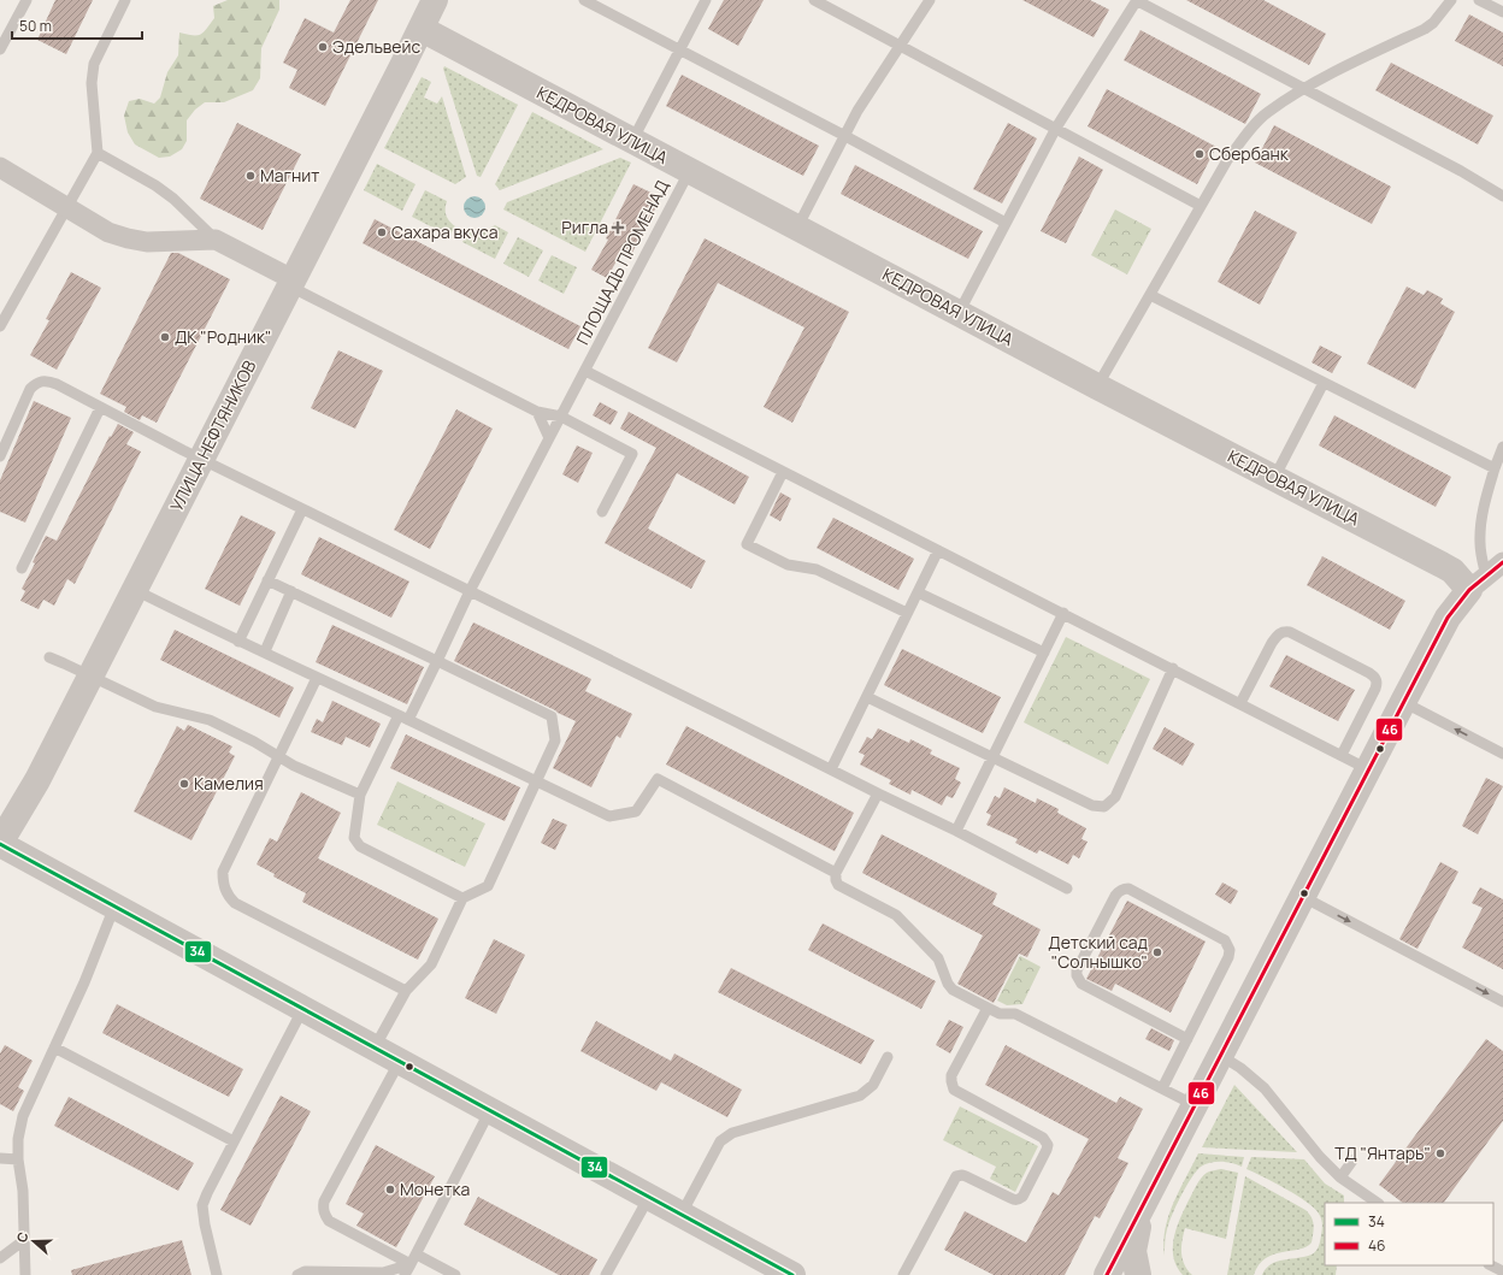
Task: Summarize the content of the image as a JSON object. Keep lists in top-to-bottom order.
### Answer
{
  "streets": {
    "street": ["КЕДРОВАЯ УЛИЦА", "УЛИЦА НЕФТЯНИКОВ"],
    "lane": ["ПЛОЩАДЬ ПРОМЕНАД"]
  },
  "crossings": [
    ["КЕДРОВАЯ УЛИЦА", "ПЛОЩАДЬ ПРОМЕНАД"],
    ["КЕДРОВАЯ УЛИЦА", "УЛИЦА НЕФТЯНИКОВ"]
  ],
  "places": {
    "other": [
      "Эдельвейс",
      "Сбербанк",
      "Магнит",
      "Сахара вкуса",
      "ДК \"Родник\"",
      "Камелия",
      "Детский сад \"Солнышко\"",
      "ТД \"Янтарь\"",
      "Монетка"
    ],
    "health": ["Ригла"]
  },
  "lines": ["transit line 46", "transit line 34"],
  "legend": ["34", "46"],
  "scale_bar": "50 m",
  "north": "left"
}
